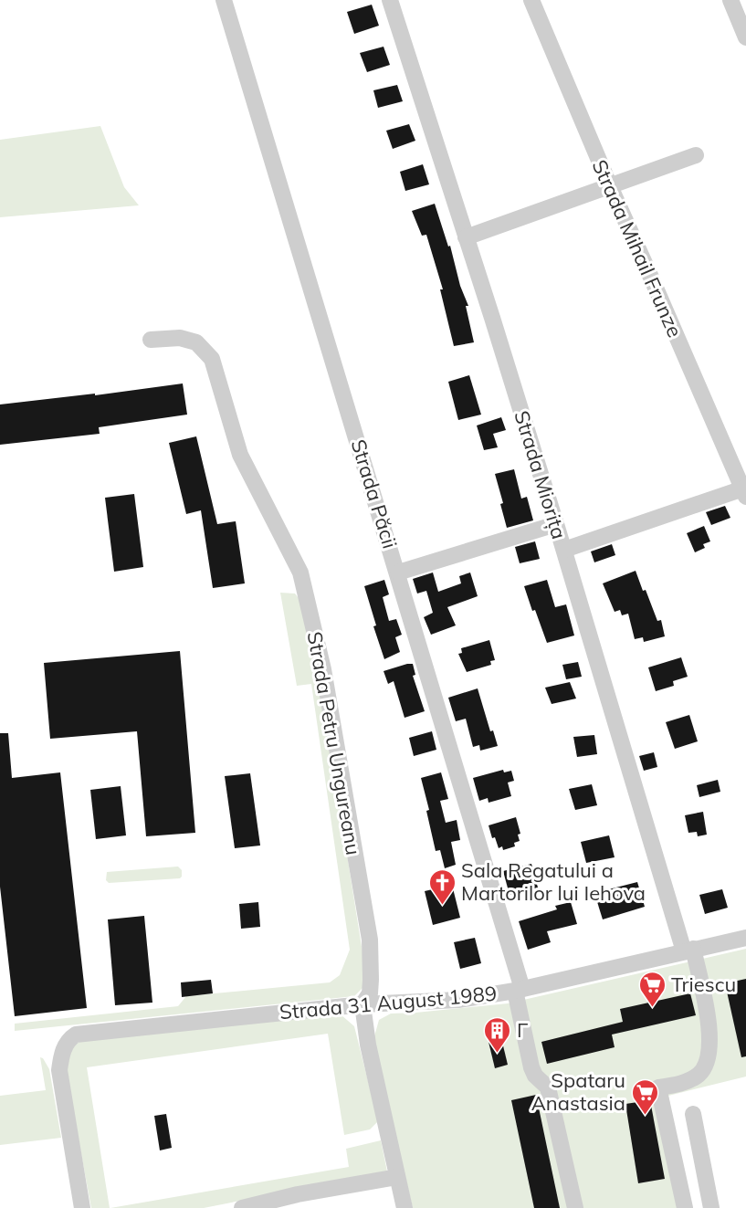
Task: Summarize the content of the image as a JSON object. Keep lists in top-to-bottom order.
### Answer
{
  "streets": {
    "street": [
      "Strada Mihail Frunze",
      "Strada Miorița",
      "Strada Păcii",
      "Strada Petru Ungureanu",
      "Strada 31 August 1989"
    ]
  },
  "crossings": [
    ["Strada Miorița", "Strada 31 August 1989"],
    ["Strada Păcii", "Strada 31 August 1989"],
    ["Strada Petru Ungureanu", "Strada 31 August 1989"]
  ],
  "places": {
    "church": ["Sala Regatului a Martorilor lui Iehova"],
    "supermarket": ["Triescu", "Spataru Anastasia"],
    "building": ["Г"]
  }
}
